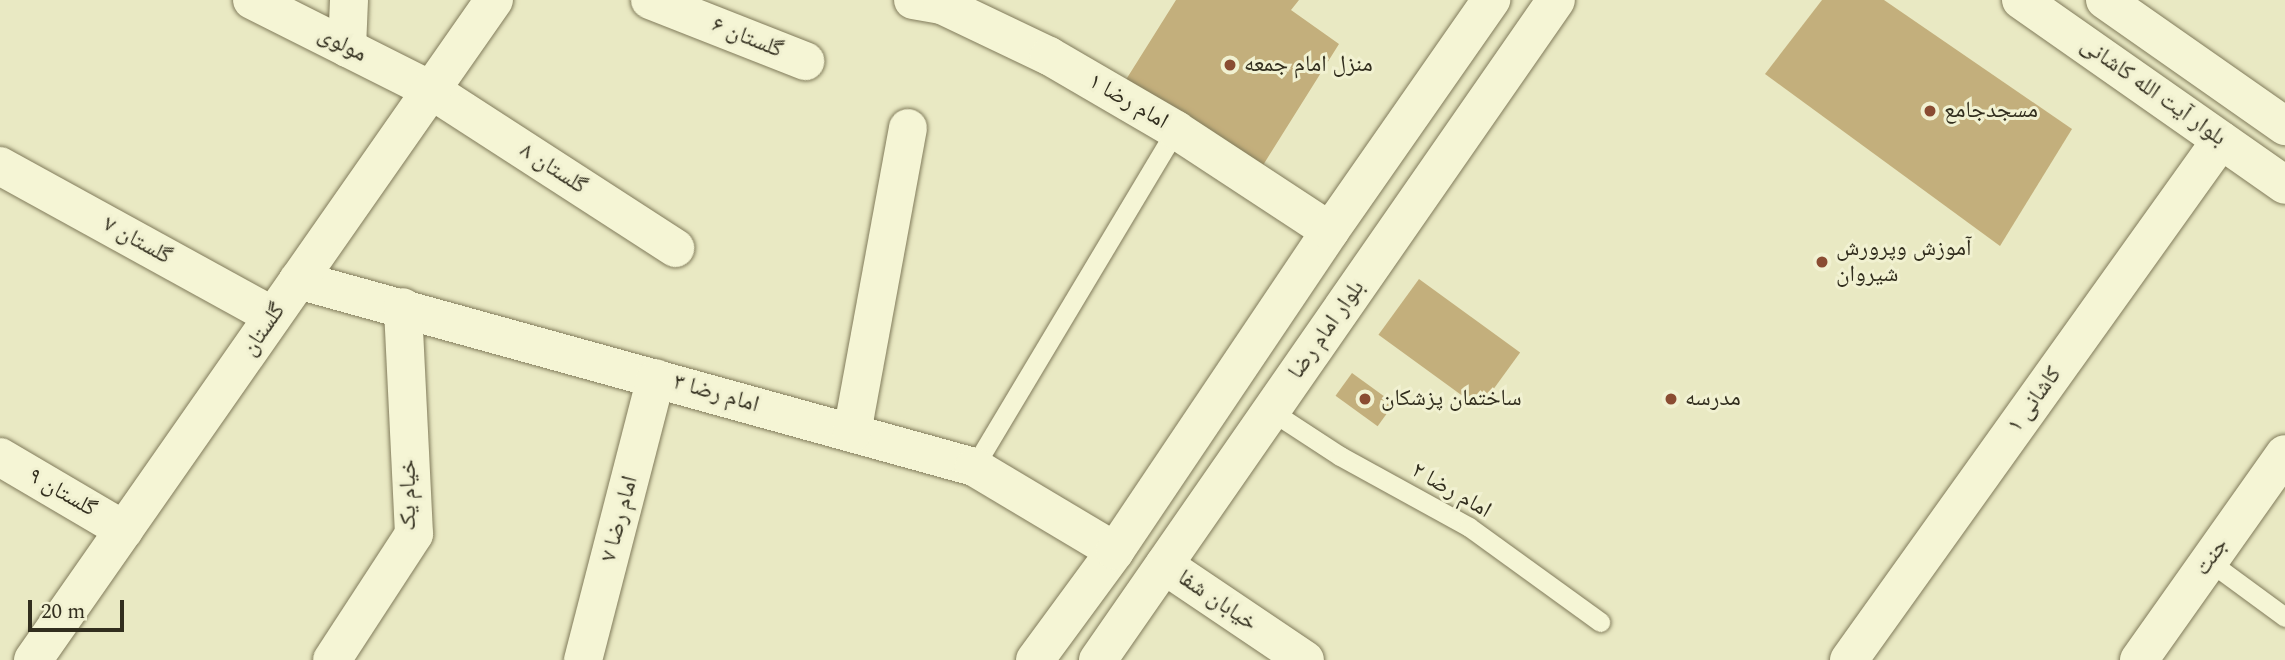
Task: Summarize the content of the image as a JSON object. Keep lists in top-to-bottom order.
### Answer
{
  "streets": {
    "street": [
      "گلستان ۶",
      "مولوی",
      "بلوار آیت الله کاشانی",
      "امام رضا ۱",
      "گلستان ۸",
      "گلستان ۷",
      "گلستان",
      "بلوار امام رضا",
      "امام رضا ۳",
      "کاشانی ۱",
      "گلستان ۹",
      "خیام یک",
      "امام رضا ۷",
      "جنت",
      "خیابان شفا"
    ],
    "lane": ["امام رضا ۲"]
  },
  "crossings": [
    ["مولوی", "گلستان ۸"],
    ["مولوی", "گلستان"],
    ["بلوار آیت الله کاشانی", "کاشانی ۱"],
    ["گلستان ۸", "گلستان"],
    ["گلستان ۷", "گلستان"],
    ["گلستان", "امام رضا ۳"],
    ["گلستان", "گلستان ۹"],
    ["بلوار امام رضا", "امام رضا ۲"],
    ["بلوار امام رضا", "خیابان شفا"],
    ["امام رضا ۳", "خیام یک"],
    ["امام رضا ۳", "امام رضا ۷"]
  ],
  "places": [
    "منزل امام جمعه",
    "مسجدجامع",
    "آموزش وپرورش شیروان",
    "ساختمان پزشکان",
    "مدرسه"
  ],
  "scale_bar": "20 m"
}
